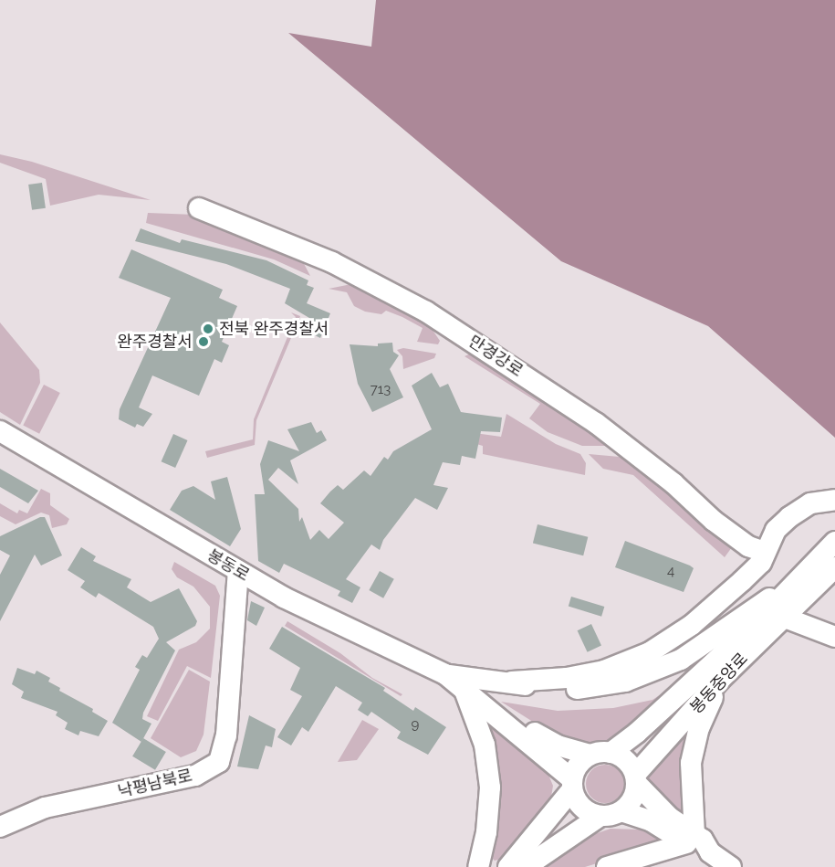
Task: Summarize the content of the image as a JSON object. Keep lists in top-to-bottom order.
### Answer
{
  "streets": {
    "street": [
      "만경강로",
      "봉동로",
      "봉동중앙로",
      "낙평남북로"
    ]
  },
  "crossings": [
    ["봉동로", "봉동중앙로"],
    ["봉동로", "낙평남북로"]
  ],
  "places": ["전북 완주경찰서", "완주경찰서"],
  "house_numbers": ["713", "4", "9"]
}
